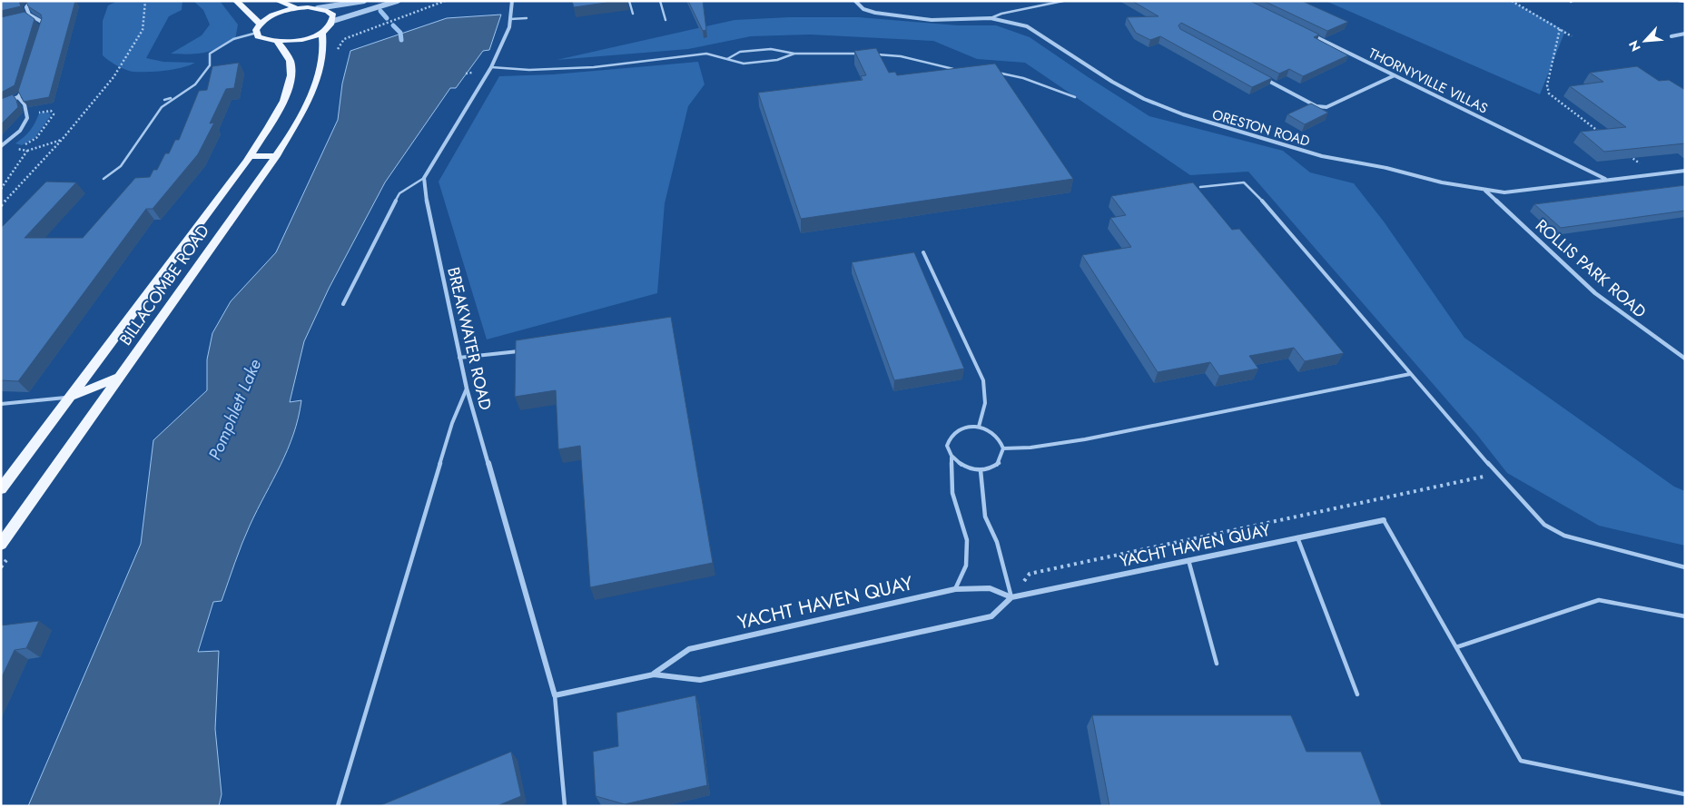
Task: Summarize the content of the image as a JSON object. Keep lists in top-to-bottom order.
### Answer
{
  "streets": {
    "main road": ["BILLACOMBE ROAD"],
    "street": [
      "THORNYVILLE VILLAS",
      "ORESTON ROAD",
      "ROLLIS PARK ROAD",
      "BREAKWATER ROAD",
      "YACHT HAVEN QUAY"
    ]
  },
  "crossings": [
    ["THORNYVILLE VILLAS", "ORESTON ROAD"],
    ["ORESTON ROAD", "ROLLIS PARK ROAD"],
    ["BREAKWATER ROAD", "YACHT HAVEN QUAY"]
  ],
  "water": ["Pomphlett Lake"],
  "north": "bottom left"
}
